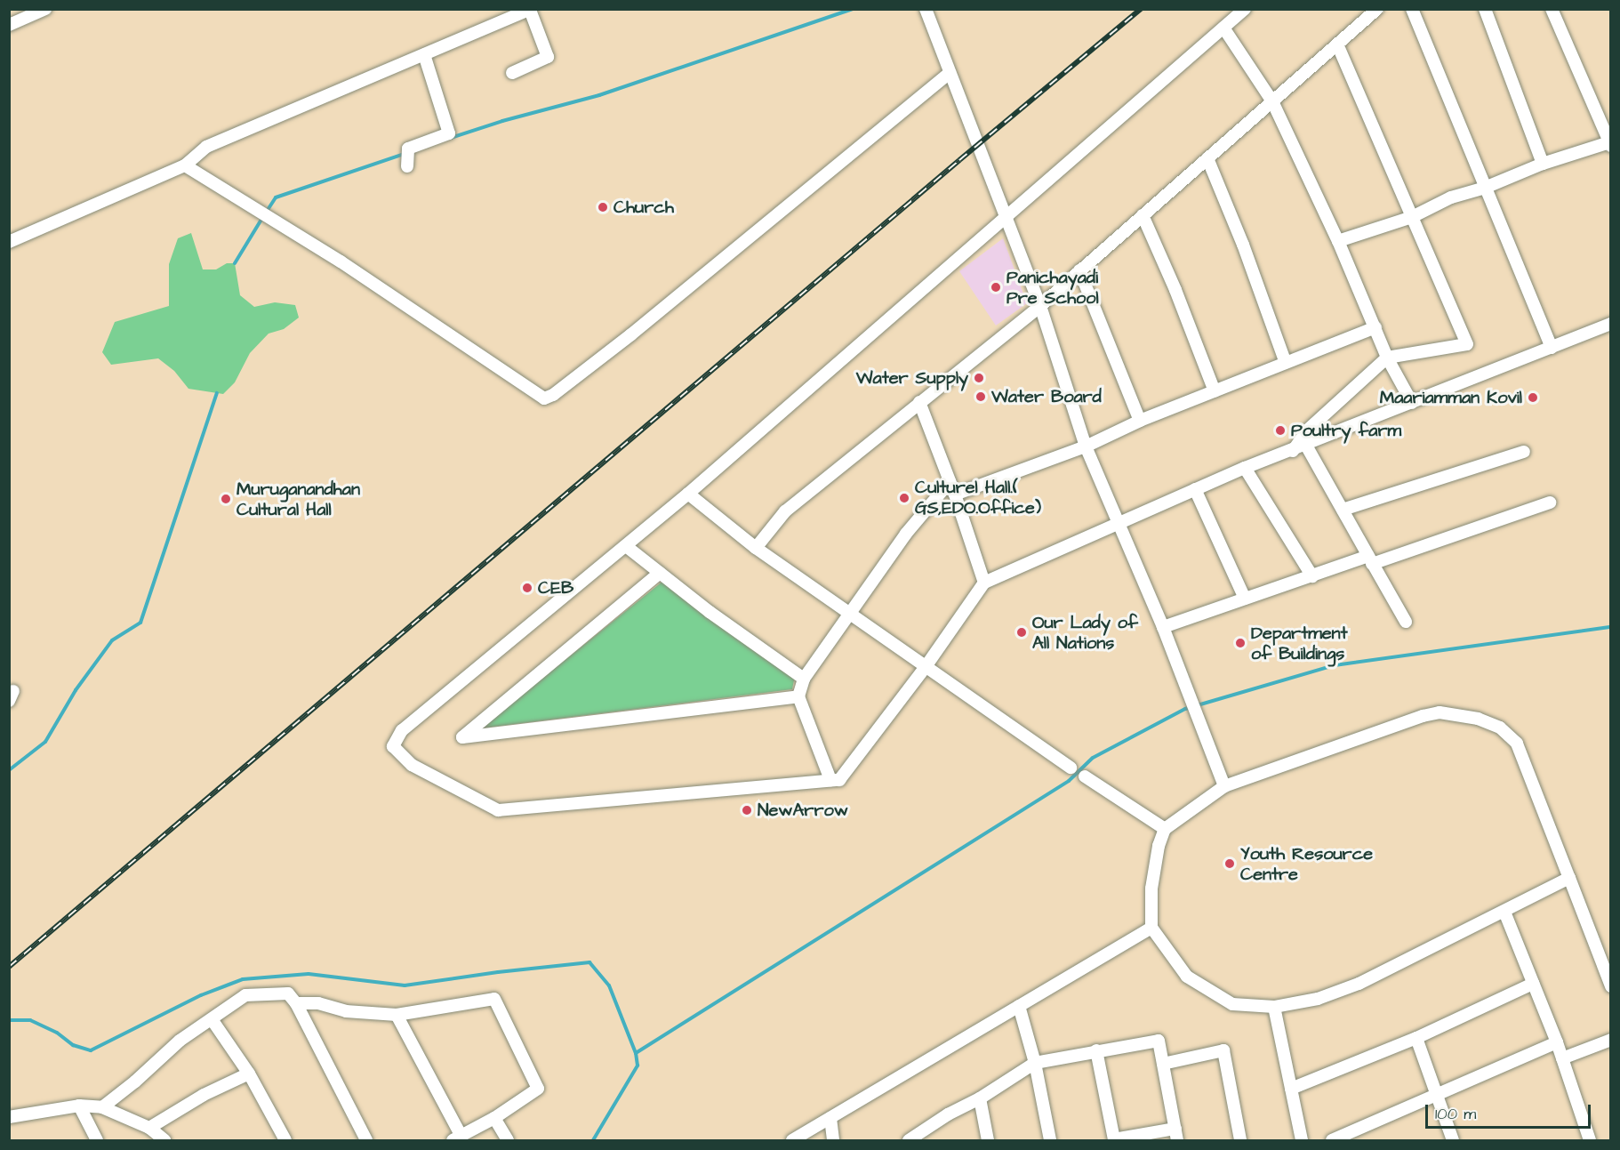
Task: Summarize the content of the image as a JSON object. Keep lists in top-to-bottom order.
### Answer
{
  "places": [
    "Church",
    "Panichayadi Pre School",
    "Water Supply",
    "Water Board",
    "Maariamman Kovil",
    "Poultry farm",
    "Culturel Hall.( GS,EDO.Office)",
    "Muruganandhan Cultural Hall",
    "CEB",
    "Our Lady of All Nations",
    "Department of Buildings",
    "NewArrow",
    "Youth Resource Centre"
  ],
  "scale_bar": "100 m"
}
